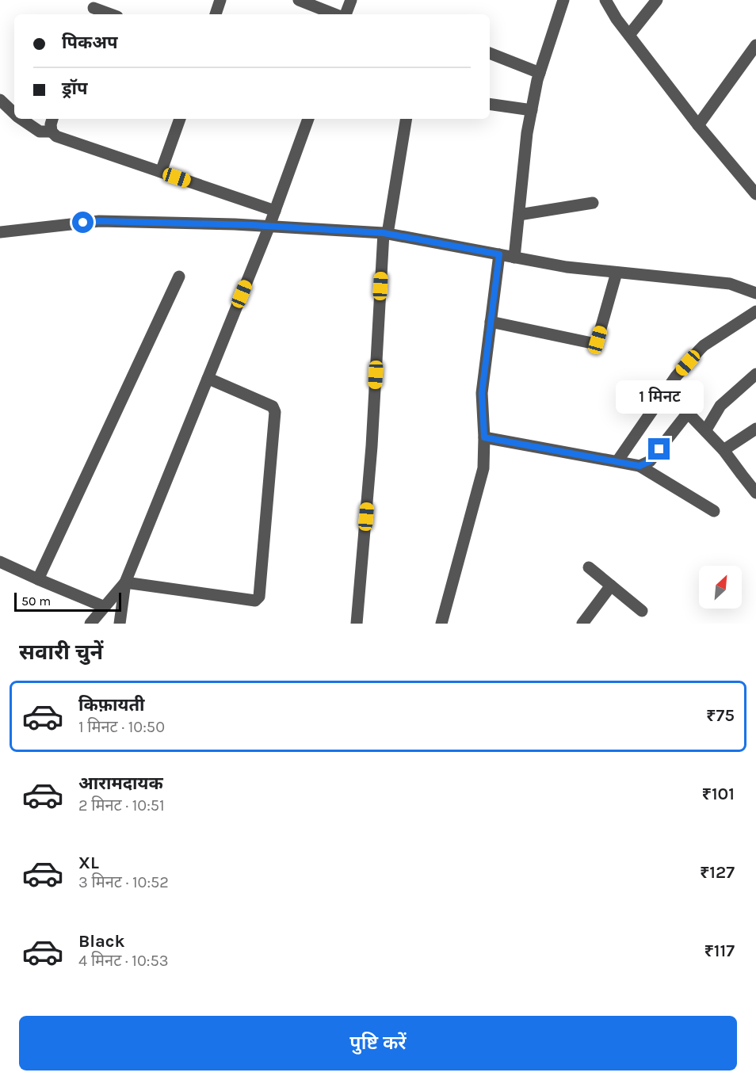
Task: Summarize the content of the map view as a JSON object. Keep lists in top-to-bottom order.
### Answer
{
  "scale_bar": "50 m",
  "north": "top right",
  "page": {
    "banner": ["पिकअप", "ड्रॉप"],
    "bubble": "1 मिनट",
    "scale": "50 m",
    "heading": "सवारी चुनें",
    "list": [
      {
        "name": "किफ़ायती",
        "note": "1 मिनट · 10:50",
        "value": "₹75"
      },
      {
        "name": "आरामदायक",
        "note": "2 मिनट · 10:51",
        "value": "₹101"
      },
      {
        "name": "XL",
        "note": "3 मिनट · 10:52",
        "value": "₹127"
      },
      {
        "name": "Black",
        "note": "4 मिनट · 10:53",
        "value": "₹117"
      }
    ],
    "buttons": "पुष्टि करें"
  }
}
